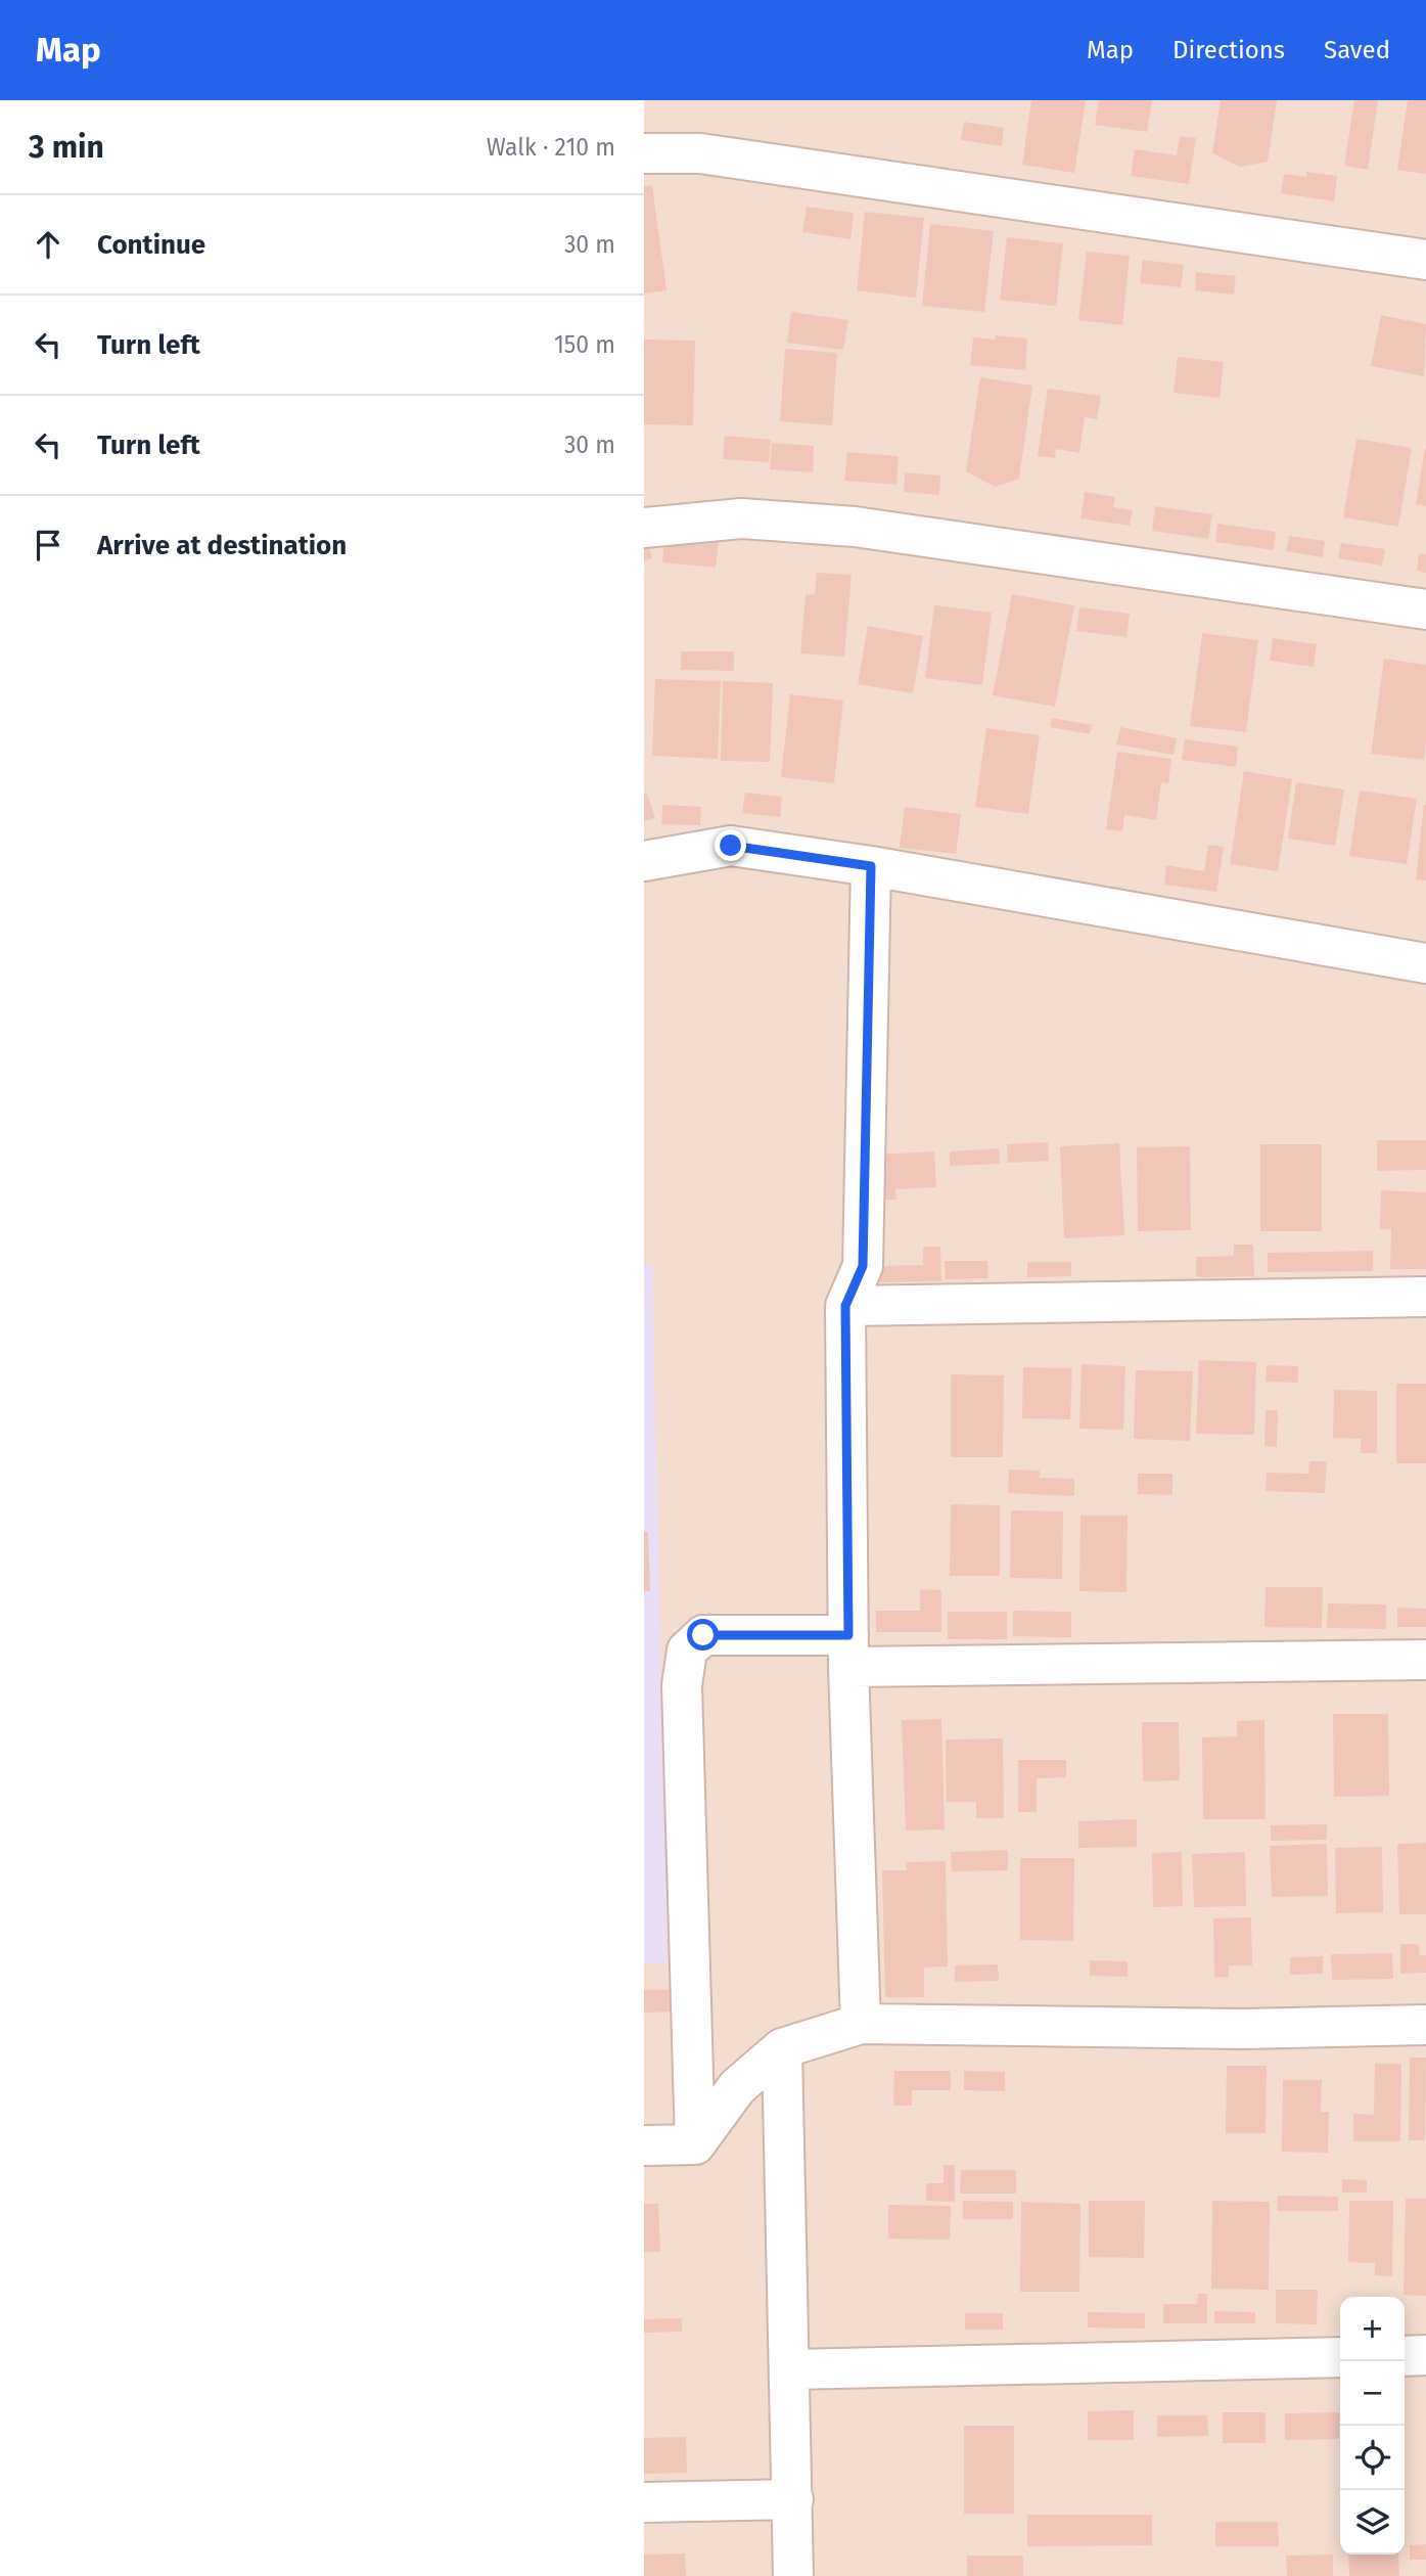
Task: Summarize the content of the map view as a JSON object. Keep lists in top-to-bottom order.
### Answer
{
  "page": {
    "header": "Map",
    "nav": ["Map", "Directions", "Saved"],
    "heading": ["3 min", "Walk · 210 m"],
    "list": [
      ["Continue", "30 m"],
      ["Turn left", "150 m"],
      ["Turn left", "30 m"],
      "Arrive at destination"
    ],
    "map_buttons": ["+", "−"]
  }
}
